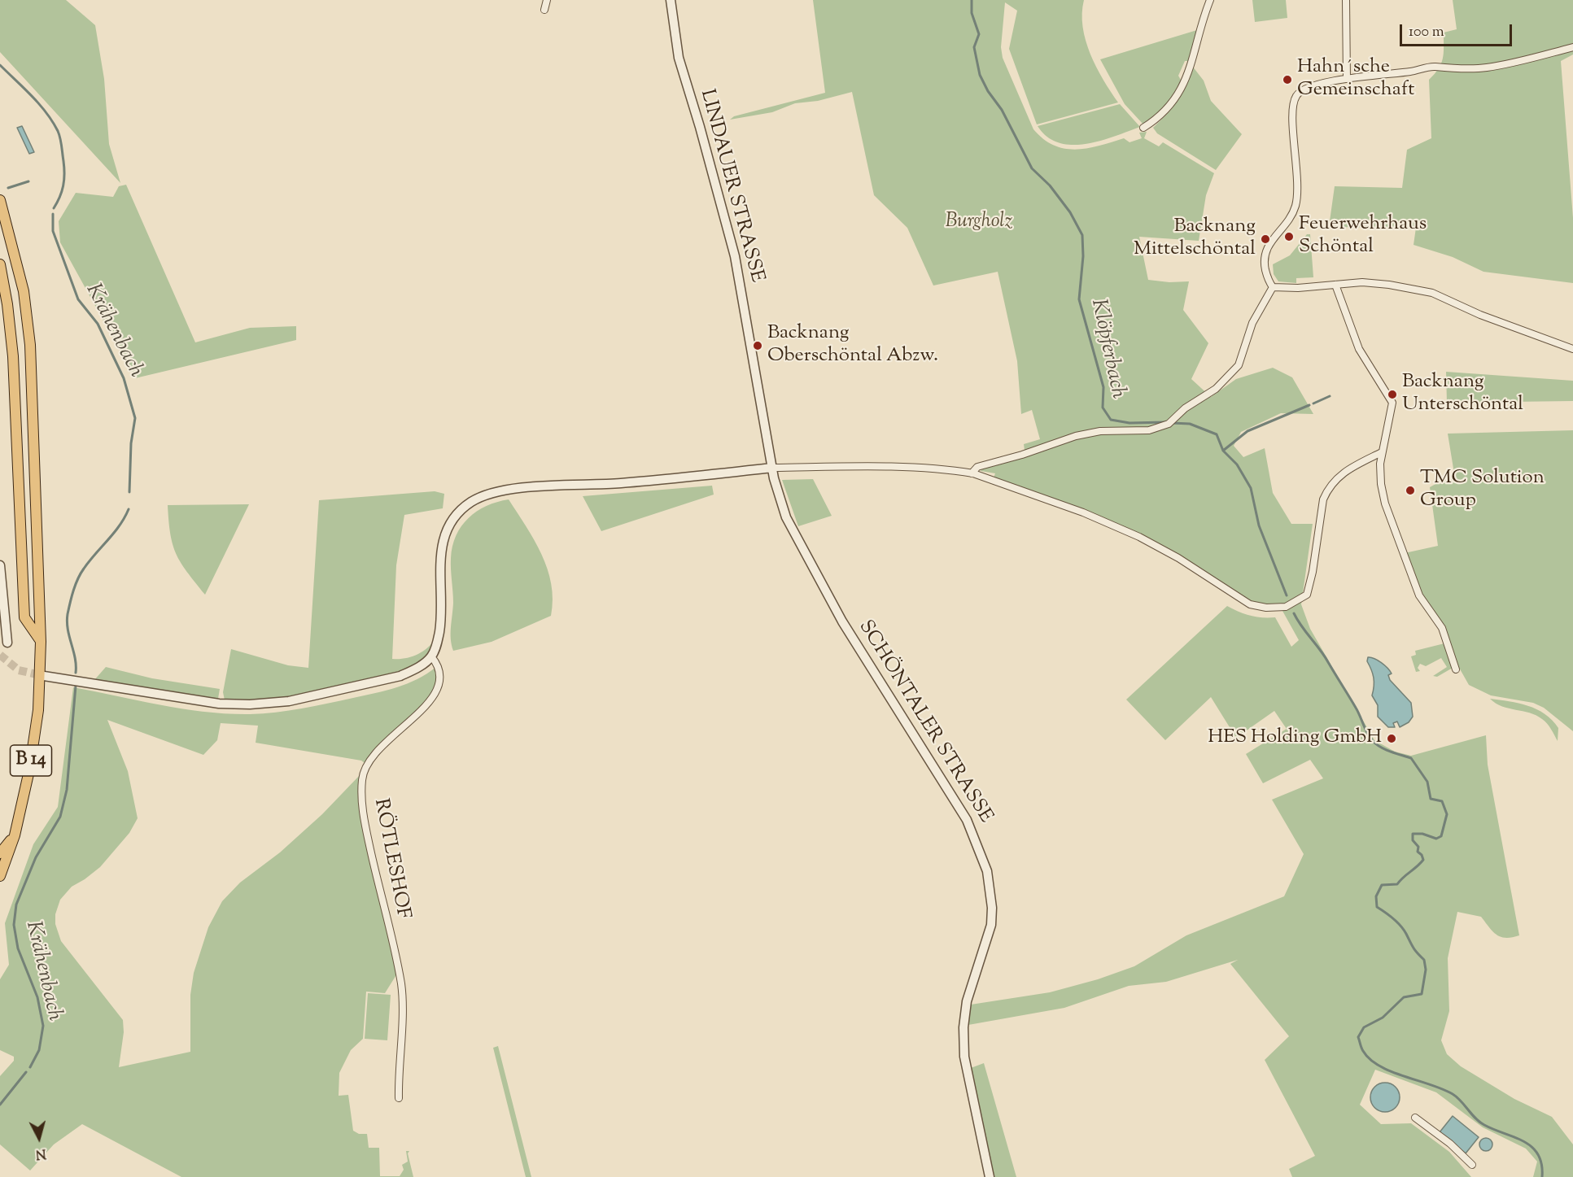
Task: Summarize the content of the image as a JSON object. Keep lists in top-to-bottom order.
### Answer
{
  "streets": {
    "main road": ["B 14"],
    "street": ["LINDAUER STRASSE", "SCHÖNTALER STRASSE", "RÖTLESHOF"]
  },
  "crossings": [
    ["LINDAUER STRASSE", "SCHÖNTALER STRASSE"]
  ],
  "water": ["Krähenbach", "Klöpferbach"],
  "parks": ["Burgholz"],
  "places": [
    "Hahn´sche Gemeinschaft",
    "Feuerwehrhaus Schöntal",
    "Backnang Mittelschöntal",
    "Backnang Oberschöntal Abzw.",
    "Backnang Unterschöntal",
    "TMC Solution Group",
    "HES Holding GmbH"
  ],
  "scale_bar": "100 m",
  "north": "bottom"
}
